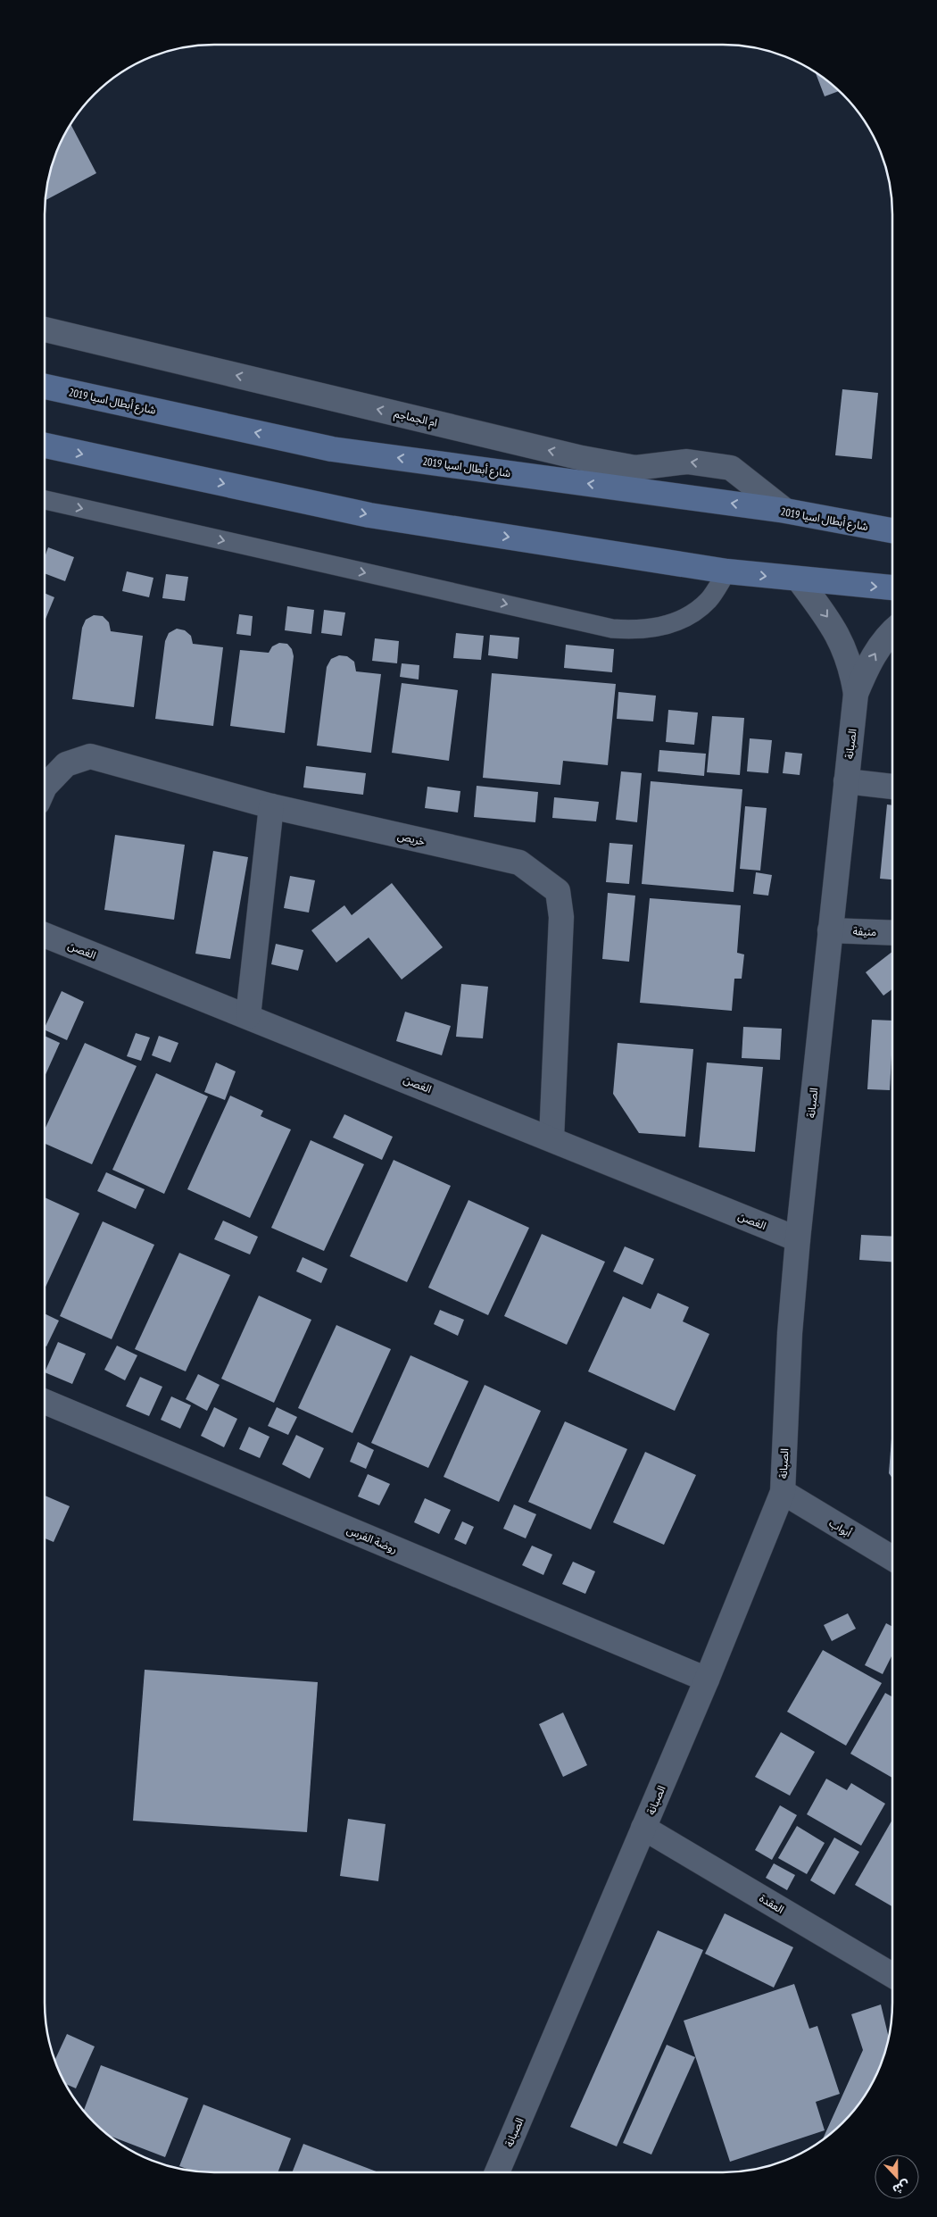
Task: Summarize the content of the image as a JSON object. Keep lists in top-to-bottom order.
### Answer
{
  "streets": {
    "main road": ["شارع أبطال اسيا 2019"],
    "street": [
      "ام الجماجم",
      "الصبانة",
      "خريص",
      "منيفة",
      "الغصن",
      "أبواب",
      "روضة الفرس",
      "العقدة"
    ]
  },
  "crossings": [
    ["شارع أبطال اسيا 2019", "ام الجماجم"],
    ["الصبانة", "منيفة"],
    ["الصبانة", "الغصن"],
    ["الصبانة", "أبواب"],
    ["الصبانة", "روضة الفرس"],
    ["الصبانة", "العقدة"],
    ["خريص", "الغصن"]
  ],
  "one_way": ["ام الجماجم"],
  "north": "bottom"
}
